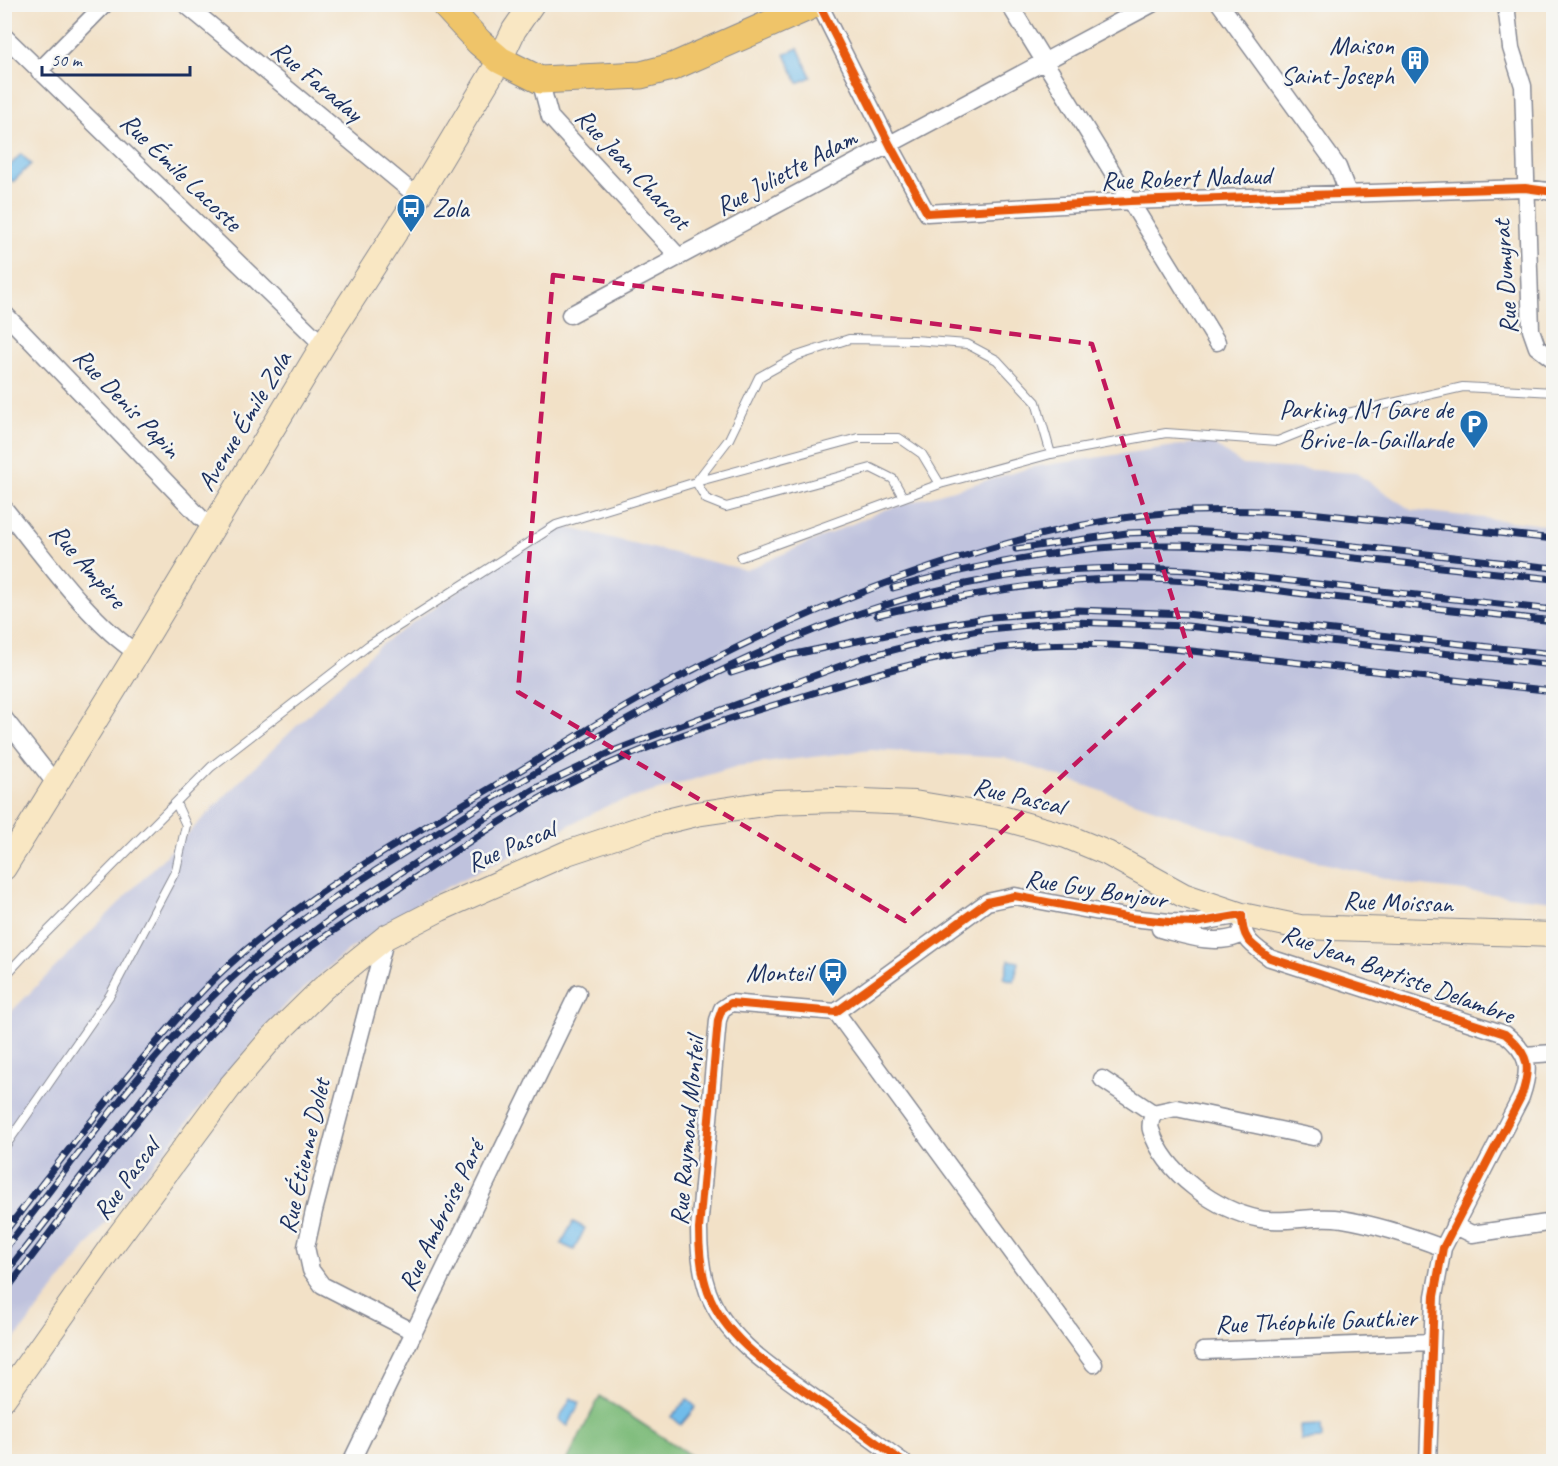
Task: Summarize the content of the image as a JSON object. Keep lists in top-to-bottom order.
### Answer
{
  "streets": {
    "main road": ["Avenue Émile Zola", "Rue Pascal", "Rue Moissan"],
    "street": [
      "Rue Faraday",
      "Rue Jean Charcot",
      "Rue Émile Lacoste",
      "Rue Juliette Adam",
      "Rue Robert Nadaud",
      "Rue Dumyrat",
      "Rue Denis Papin",
      "Rue Ampère",
      "Rue Guy Bonjour",
      "Rue Jean Baptiste Delambre",
      "Rue Raymond Monteil",
      "Rue Étienne Dolet",
      "Rue Ambroise Paré",
      "Rue Théophile Gauthier"
    ]
  },
  "crossings": [
    ["Rue Faraday", "Avenue Émile Zola"],
    ["Rue Jean Charcot", "Rue Juliette Adam"],
    ["Rue Émile Lacoste", "Avenue Émile Zola"],
    ["Rue Juliette Adam", "Rue Robert Nadaud"],
    ["Rue Robert Nadaud", "Rue Dumyrat"],
    ["Rue Denis Papin", "Avenue Émile Zola"],
    ["Avenue Émile Zola", "Rue Ampère"],
    ["Rue Pascal", "Rue Guy Bonjour"],
    ["Rue Pascal", "Rue Moissan"],
    ["Rue Pascal", "Rue Jean Baptiste Delambre"],
    ["Rue Pascal", "Rue Étienne Dolet"],
    ["Rue Guy Bonjour", "Rue Moissan"],
    ["Rue Guy Bonjour", "Rue Jean Baptiste Delambre"],
    ["Rue Guy Bonjour", "Rue Raymond Monteil"],
    ["Rue Moissan", "Rue Jean Baptiste Delambre"],
    ["Rue Jean Baptiste Delambre", "Rue Théophile Gauthier"],
    ["Rue Étienne Dolet", "Rue Ambroise Paré"]
  ],
  "places": {
    "building": ["Maison Saint-Joseph"],
    "bus stop": ["Zola", "Monteil"],
    "parking": ["Parking N1 Gare de Brive-la-Gaillarde"]
  },
  "scale_bar": "50 m"
}
